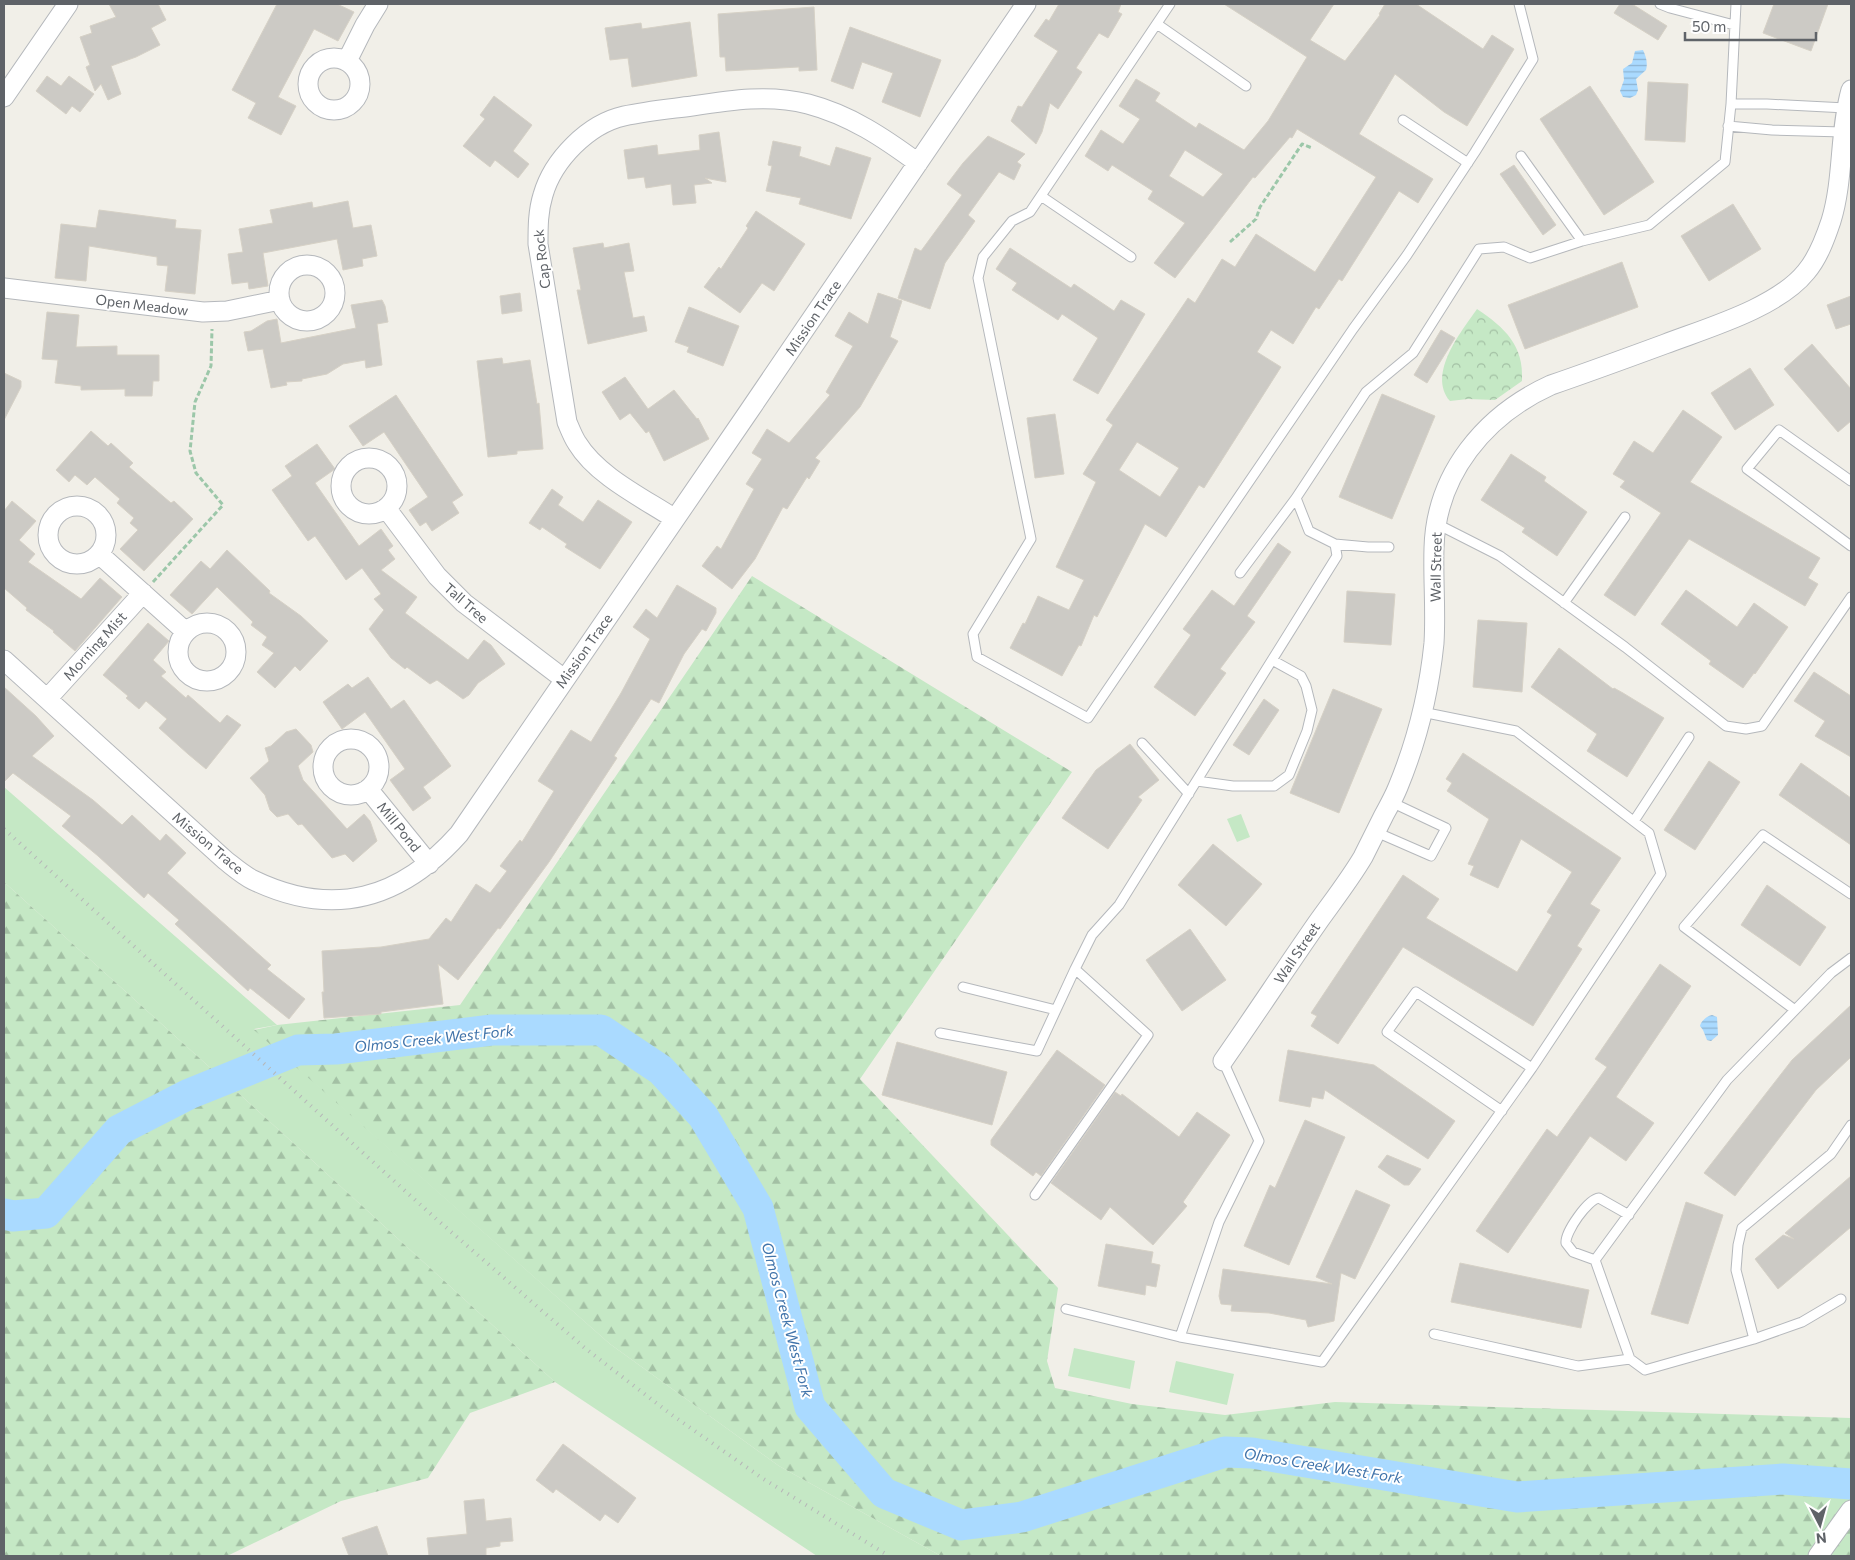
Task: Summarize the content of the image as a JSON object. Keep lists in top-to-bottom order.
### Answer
{
  "streets": {
    "street": [
      "Cap Rock",
      "Open Meadow",
      "Mission Trace",
      "Wall Street",
      "Tall Tree",
      "Morning Mist",
      "Mill Pond"
    ]
  },
  "crossings": [
    ["Cap Rock", "Mission Trace"],
    ["Mission Trace", "Tall Tree"],
    ["Mission Trace", "Morning Mist"],
    ["Mission Trace", "Mill Pond"]
  ],
  "water": ["Olmos Creek West Fork"],
  "scale_bar": "50 m",
  "north": "bottom"
}
